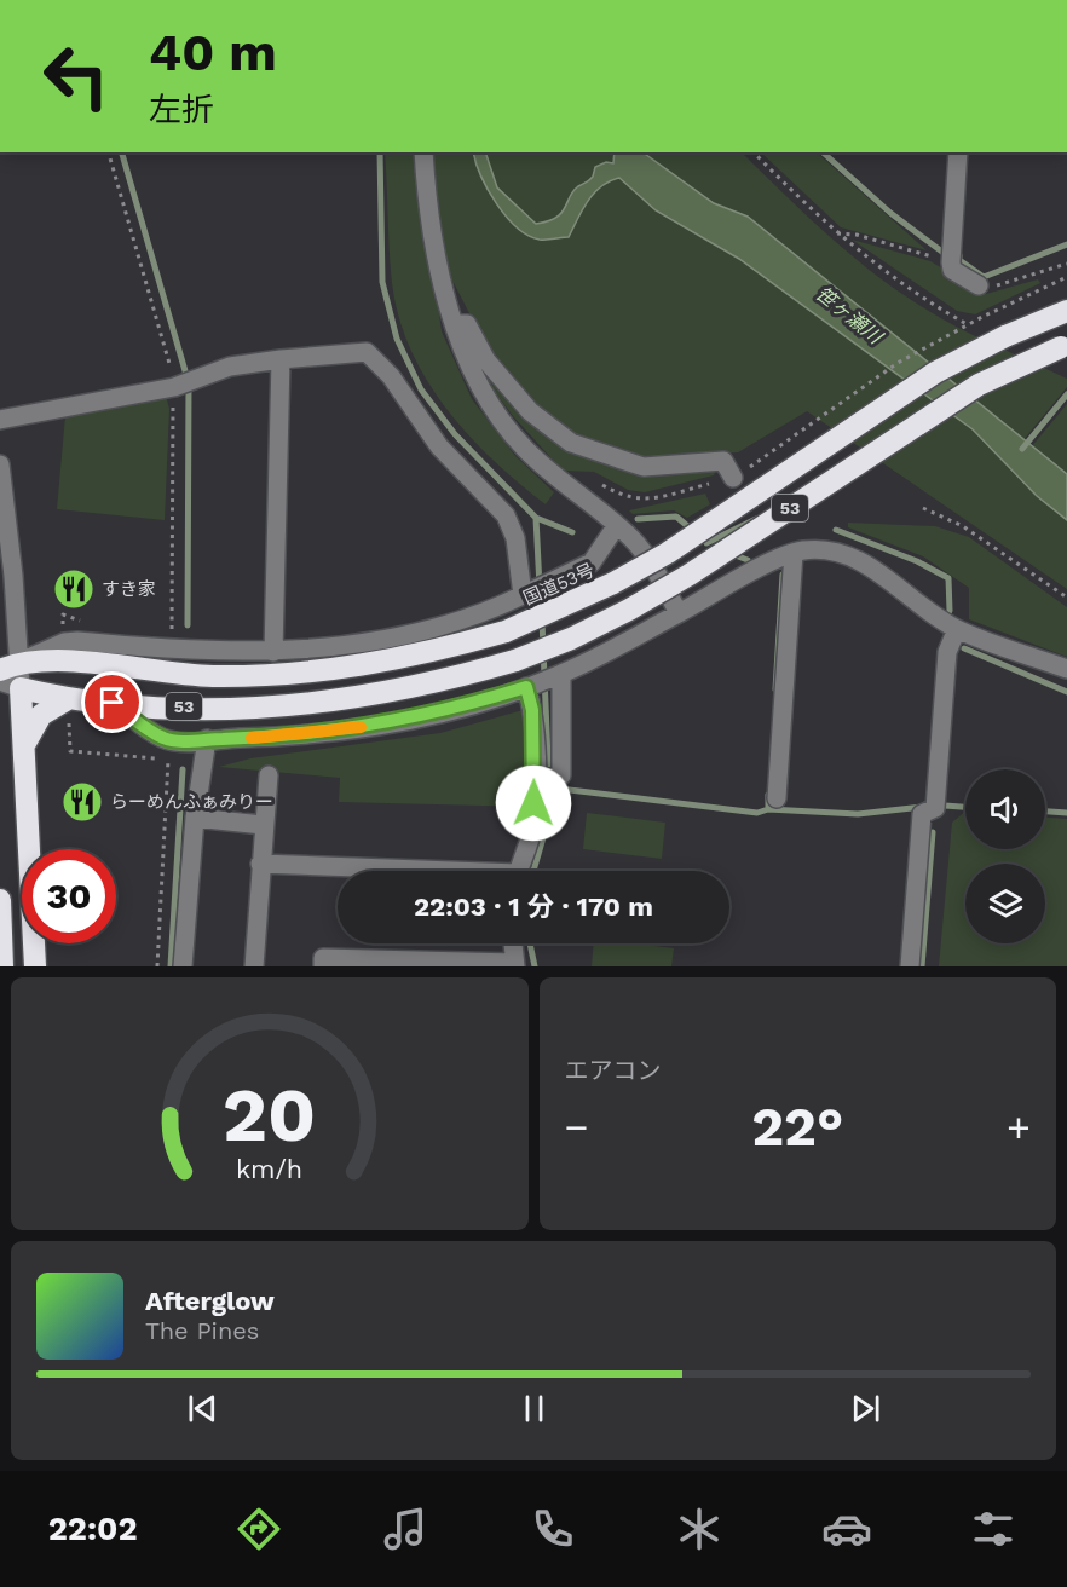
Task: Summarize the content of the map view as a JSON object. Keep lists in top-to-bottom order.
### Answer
{
  "streets": {
    "highway": ["53", "国道53号"]
  },
  "water": ["笹ヶ瀬川"],
  "places": {
    "restaurant": ["すき家", "らーめんふぁみりー"]
  },
  "page": {
    "turn": ["40 m", "左折"],
    "limit": "30",
    "trip": "22:03 · 1 分 · 170 m",
    "tile": "エアコン",
    "heat": ["−", "22°", "+"],
    "song": ["Afterglow", "The Pines"],
    "tabs": "22:02",
    "gauge": ["20", "km/h"]
  }
}
